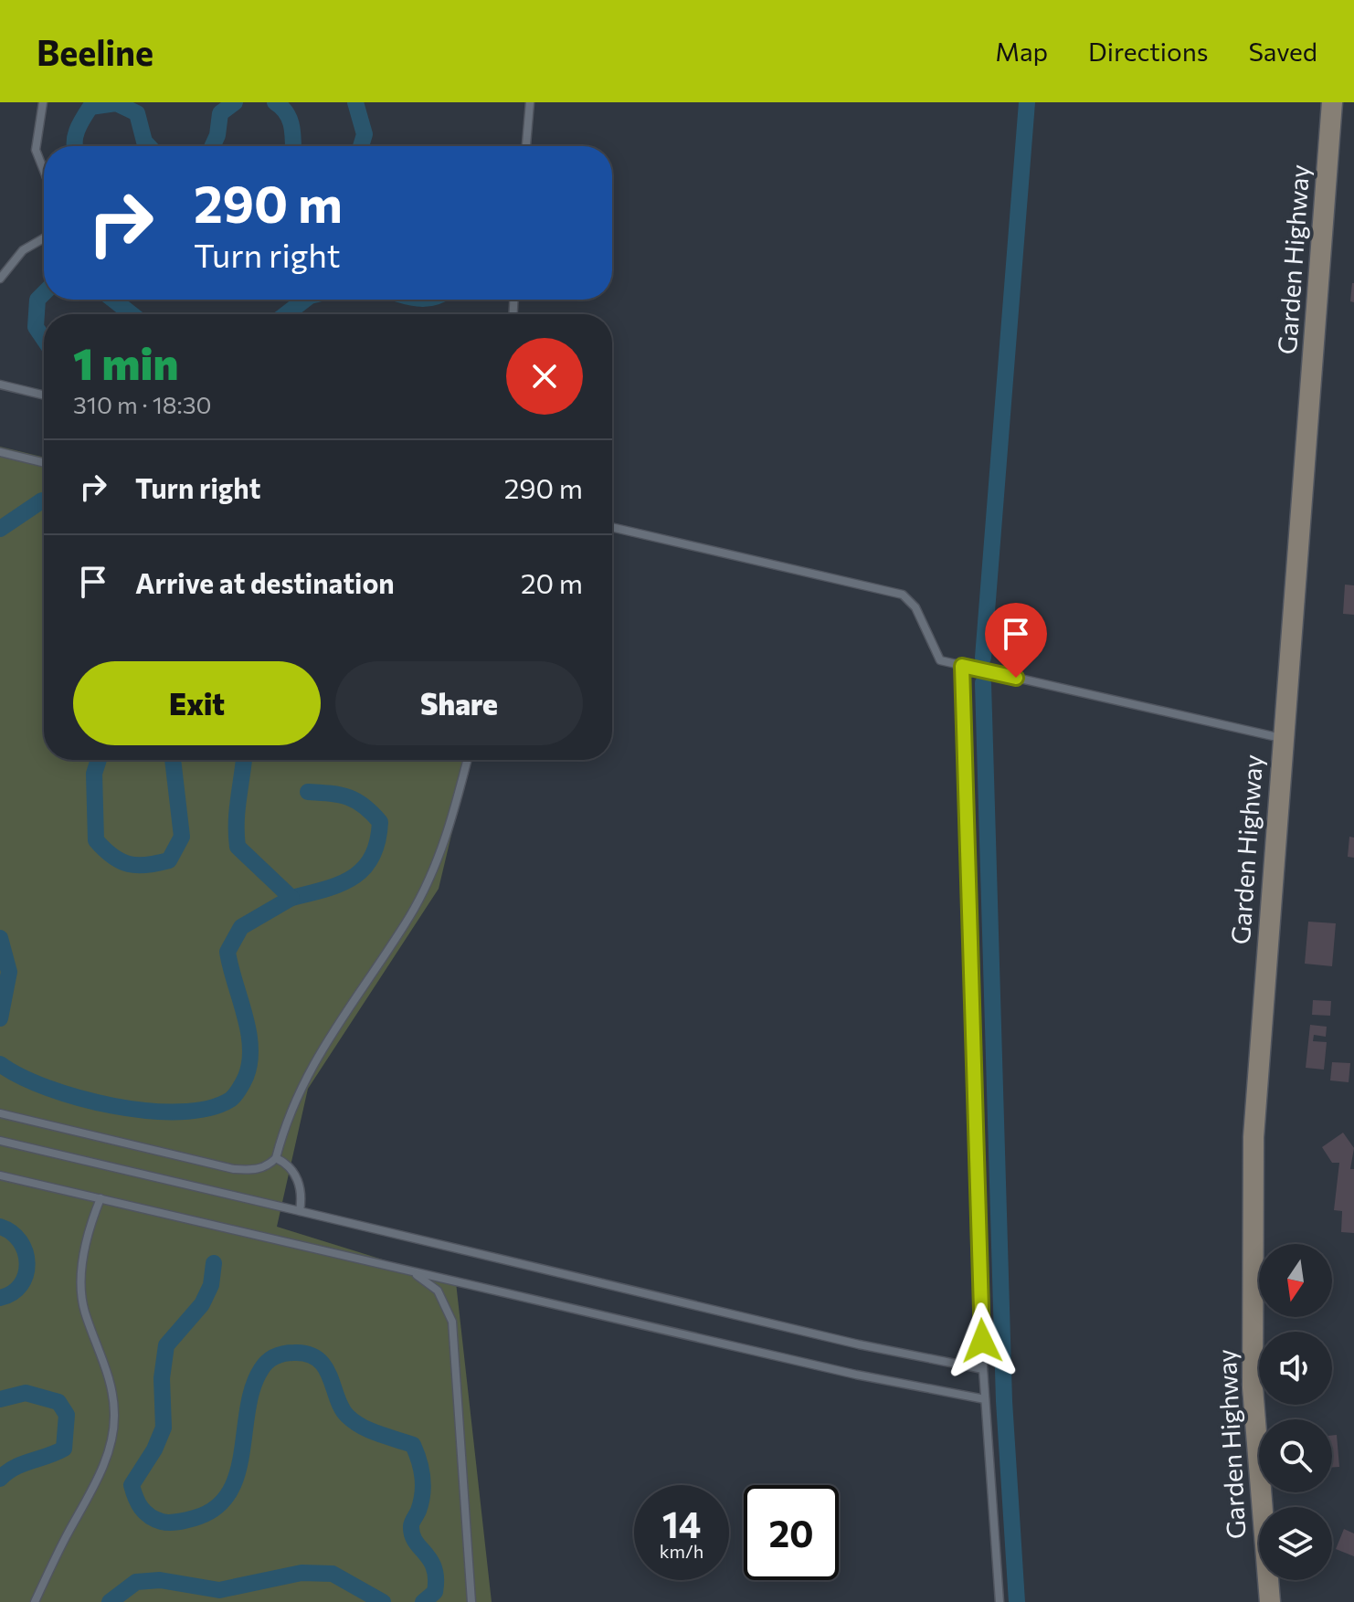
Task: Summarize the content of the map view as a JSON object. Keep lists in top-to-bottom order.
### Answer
{
  "streets": {
    "main road": ["Garden Highway"]
  },
  "north": "bottom",
  "page": {
    "header": "Beeline",
    "nav": ["Map", "Directions", "Saved"],
    "turn": ["290 m", "Turn right"],
    "heading": ["1 min", "310 m · 18:30"],
    "list": [
      {
        "name": "Turn right",
        "value": "290 m"
      },
      {
        "name": "Arrive at destination",
        "value": "20 m"
      }
    ],
    "buttons": ["Exit", "Share"],
    "speed": "14 km/h",
    "limit": "20"
  }
}
